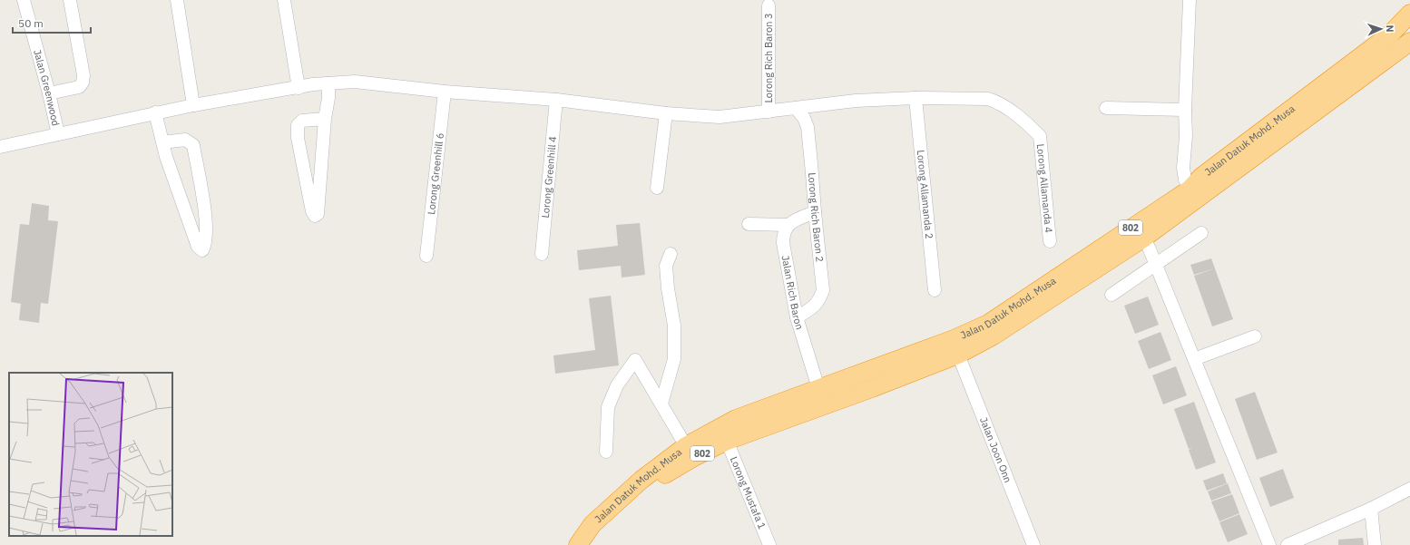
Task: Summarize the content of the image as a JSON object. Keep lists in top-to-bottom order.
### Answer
{
  "streets": {
    "highway": ["Jalan Datuk Mohd. Musa", "802"],
    "street": [
      "Lorong Rich Baron 3",
      "Jalan Greenwood",
      "Lorong Greenhill 6",
      "Lorong Greenhill 4",
      "Lorong Allamanda 4",
      "Lorong Allamanda 2",
      "Lorong Rich Baron 2",
      "Jalan Rich Baron",
      "Jalan Joon Onn",
      "Lorong Mustafa 1"
    ]
  },
  "crossings": [
    ["Jalan Datuk Mohd. Musa", "Jalan Rich Baron"],
    ["Jalan Datuk Mohd. Musa", "Jalan Joon Onn"],
    ["Jalan Datuk Mohd. Musa", "Lorong Mustafa 1"],
    ["Lorong Allamanda 4", "Lorong Allamanda 2"],
    ["Lorong Rich Baron 2", "Jalan Rich Baron"]
  ],
  "scale_bar": "50 m",
  "north": "right"
}
